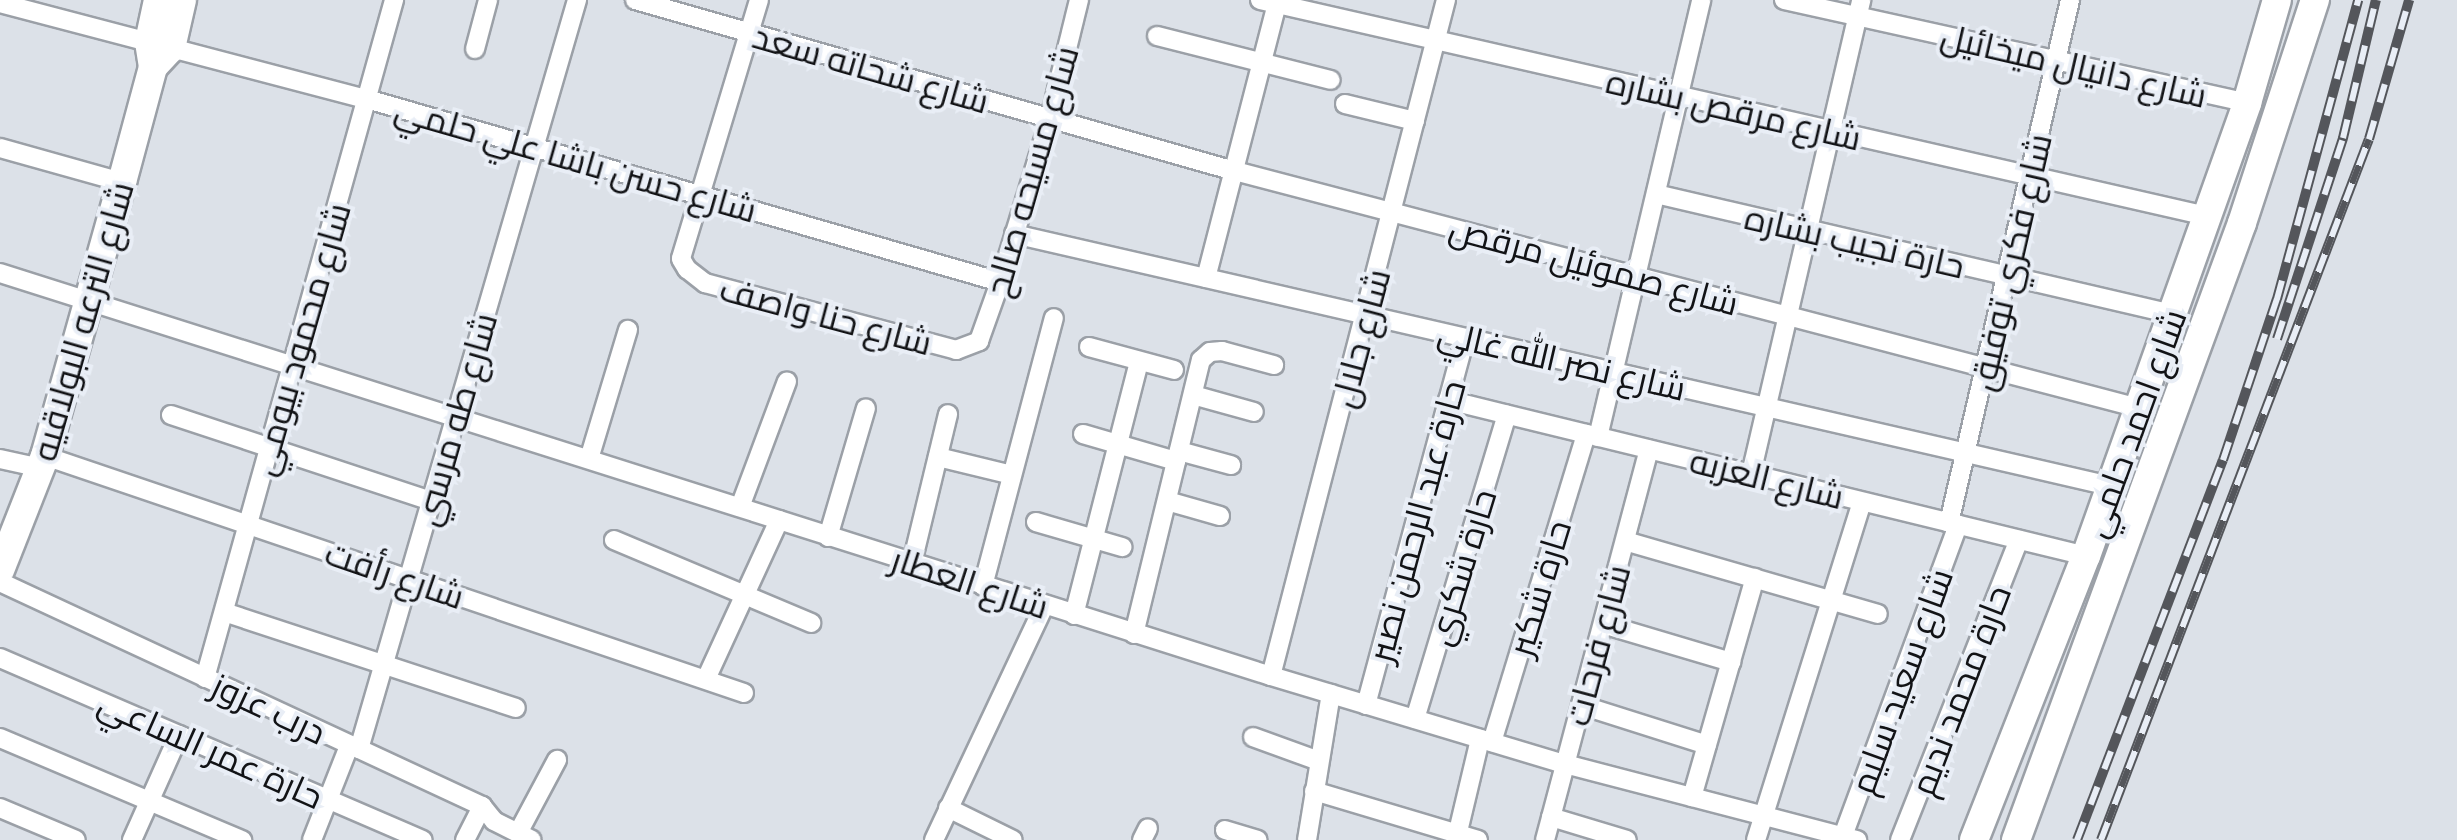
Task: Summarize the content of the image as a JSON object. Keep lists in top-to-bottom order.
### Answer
{
  "streets": {
    "main road": ["شارع الترعه البولاقيه", "شارع احمد حلمي"],
    "street": [
      "شارع دانيال ميخائيل",
      "شارع شحاته سعد",
      "شارع مرقص بشاره",
      "شارع حسن باشا علي حلمي",
      "شارع مسيحه صالح",
      "حارة نجيب بشاره",
      "شارع فكري توفيق",
      "شارع صموئيل مرقص",
      "شارع حنا واصف",
      "شارع جلال",
      "شارع محمود بيومي",
      "شارع نصر الله غالي",
      "شارع طه مرسي",
      "شارع العزبه",
      "حارة عبد الرحمن نصير",
      "حارة شكري",
      "شارع رأفت",
      "شارع العطار",
      "حارة شكير",
      "شارع فرحات",
      "شارع سعيد سليم",
      "حارة محمد نديم",
      "درب عزوز",
      "حارة عمر الساعي"
    ]
  },
  "crossings": [
    ["شارع دانيال ميخائيل", "شارع فكري توفيق"],
    ["شارع دانيال ميخائيل", "شارع احمد حلمي"],
    ["شارع شحاته سعد", "شارع مسيحه صالح"],
    ["شارع شحاته سعد", "شارع صموئيل مرقص"],
    ["شارع مرقص بشاره", "شارع فكري توفيق"],
    ["شارع مرقص بشاره", "شارع جلال"],
    ["شارع مرقص بشاره", "شارع احمد حلمي"],
    ["شارع مرقص بشاره", "حارة شكير"],
    ["شارع حسن باشا علي حلمي", "شارع مسيحه صالح"],
    ["شارع حسن باشا علي حلمي", "شارع حنا واصف"],
    ["شارع حسن باشا علي حلمي", "شارع الترعه البولاقيه"],
    ["شارع حسن باشا علي حلمي", "شارع محمود بيومي"],
    ["شارع حسن باشا علي حلمي", "شارع طه مرسي"],
    ["شارع مسيحه صالح", "شارع صموئيل مرقص"],
    ["شارع مسيحه صالح", "شارع حنا واصف"],
    ["شارع مسيحه صالح", "شارع نصر الله غالي"],
    ["حارة نجيب بشاره", "شارع فكري توفيق"],
    ["حارة نجيب بشاره", "شارع احمد حلمي"],
    ["حارة نجيب بشاره", "حارة شكير"],
    ["شارع فكري توفيق", "شارع صموئيل مرقص"],
    ["شارع فكري توفيق", "شارع نصر الله غالي"],
    ["شارع فكري توفيق", "شارع العزبه"],
    ["شارع فكري توفيق", "شارع سعيد سليم"],
    ["شارع صموئيل مرقص", "شارع جلال"],
    ["شارع صموئيل مرقص", "شارع احمد حلمي"],
    ["شارع صموئيل مرقص", "حارة شكير"],
    ["شارع الترعه البولاقيه", "شارع رأفت"],
    ["شارع الترعه البولاقيه", "شارع العطار"],
    ["شارع جلال", "شارع نصر الله غالي"],
    ["شارع جلال", "شارع العطار"],
    ["شارع محمود بيومي", "شارع رأفت"],
    ["شارع محمود بيومي", "شارع العطار"],
    ["شارع محمود بيومي", "درب عزوز"],
    ["شارع نصر الله غالي", "شارع احمد حلمي"],
    ["شارع نصر الله غالي", "حارة عبد الرحمن نصير"],
    ["شارع نصر الله غالي", "حارة شكير"],
    ["شارع طه مرسي", "شارع رأفت"],
    ["شارع طه مرسي", "شارع العطار"],
    ["شارع طه مرسي", "درب عزوز"],
    ["شارع طه مرسي", "حارة عمر الساعي"],
    ["شارع احمد حلمي", "شارع العزبه"],
    ["شارع العزبه", "حارة عبد الرحمن نصير"],
    ["شارع العزبه", "حارة شكري"],
    ["شارع العزبه", "حارة شكير"],
    ["شارع العزبه", "شارع فرحات"],
    ["شارع العزبه", "شارع سعيد سليم"],
    ["شارع العزبه", "حارة محمد نديم"],
    ["حارة عبد الرحمن نصير", "شارع العطار"],
    ["حارة شكري", "شارع العطار"],
    ["شارع العطار", "حارة شكير"],
    ["شارع العطار", "شارع فرحات"],
    ["شارع العطار", "شارع سعيد سليم"]
  ]
}
